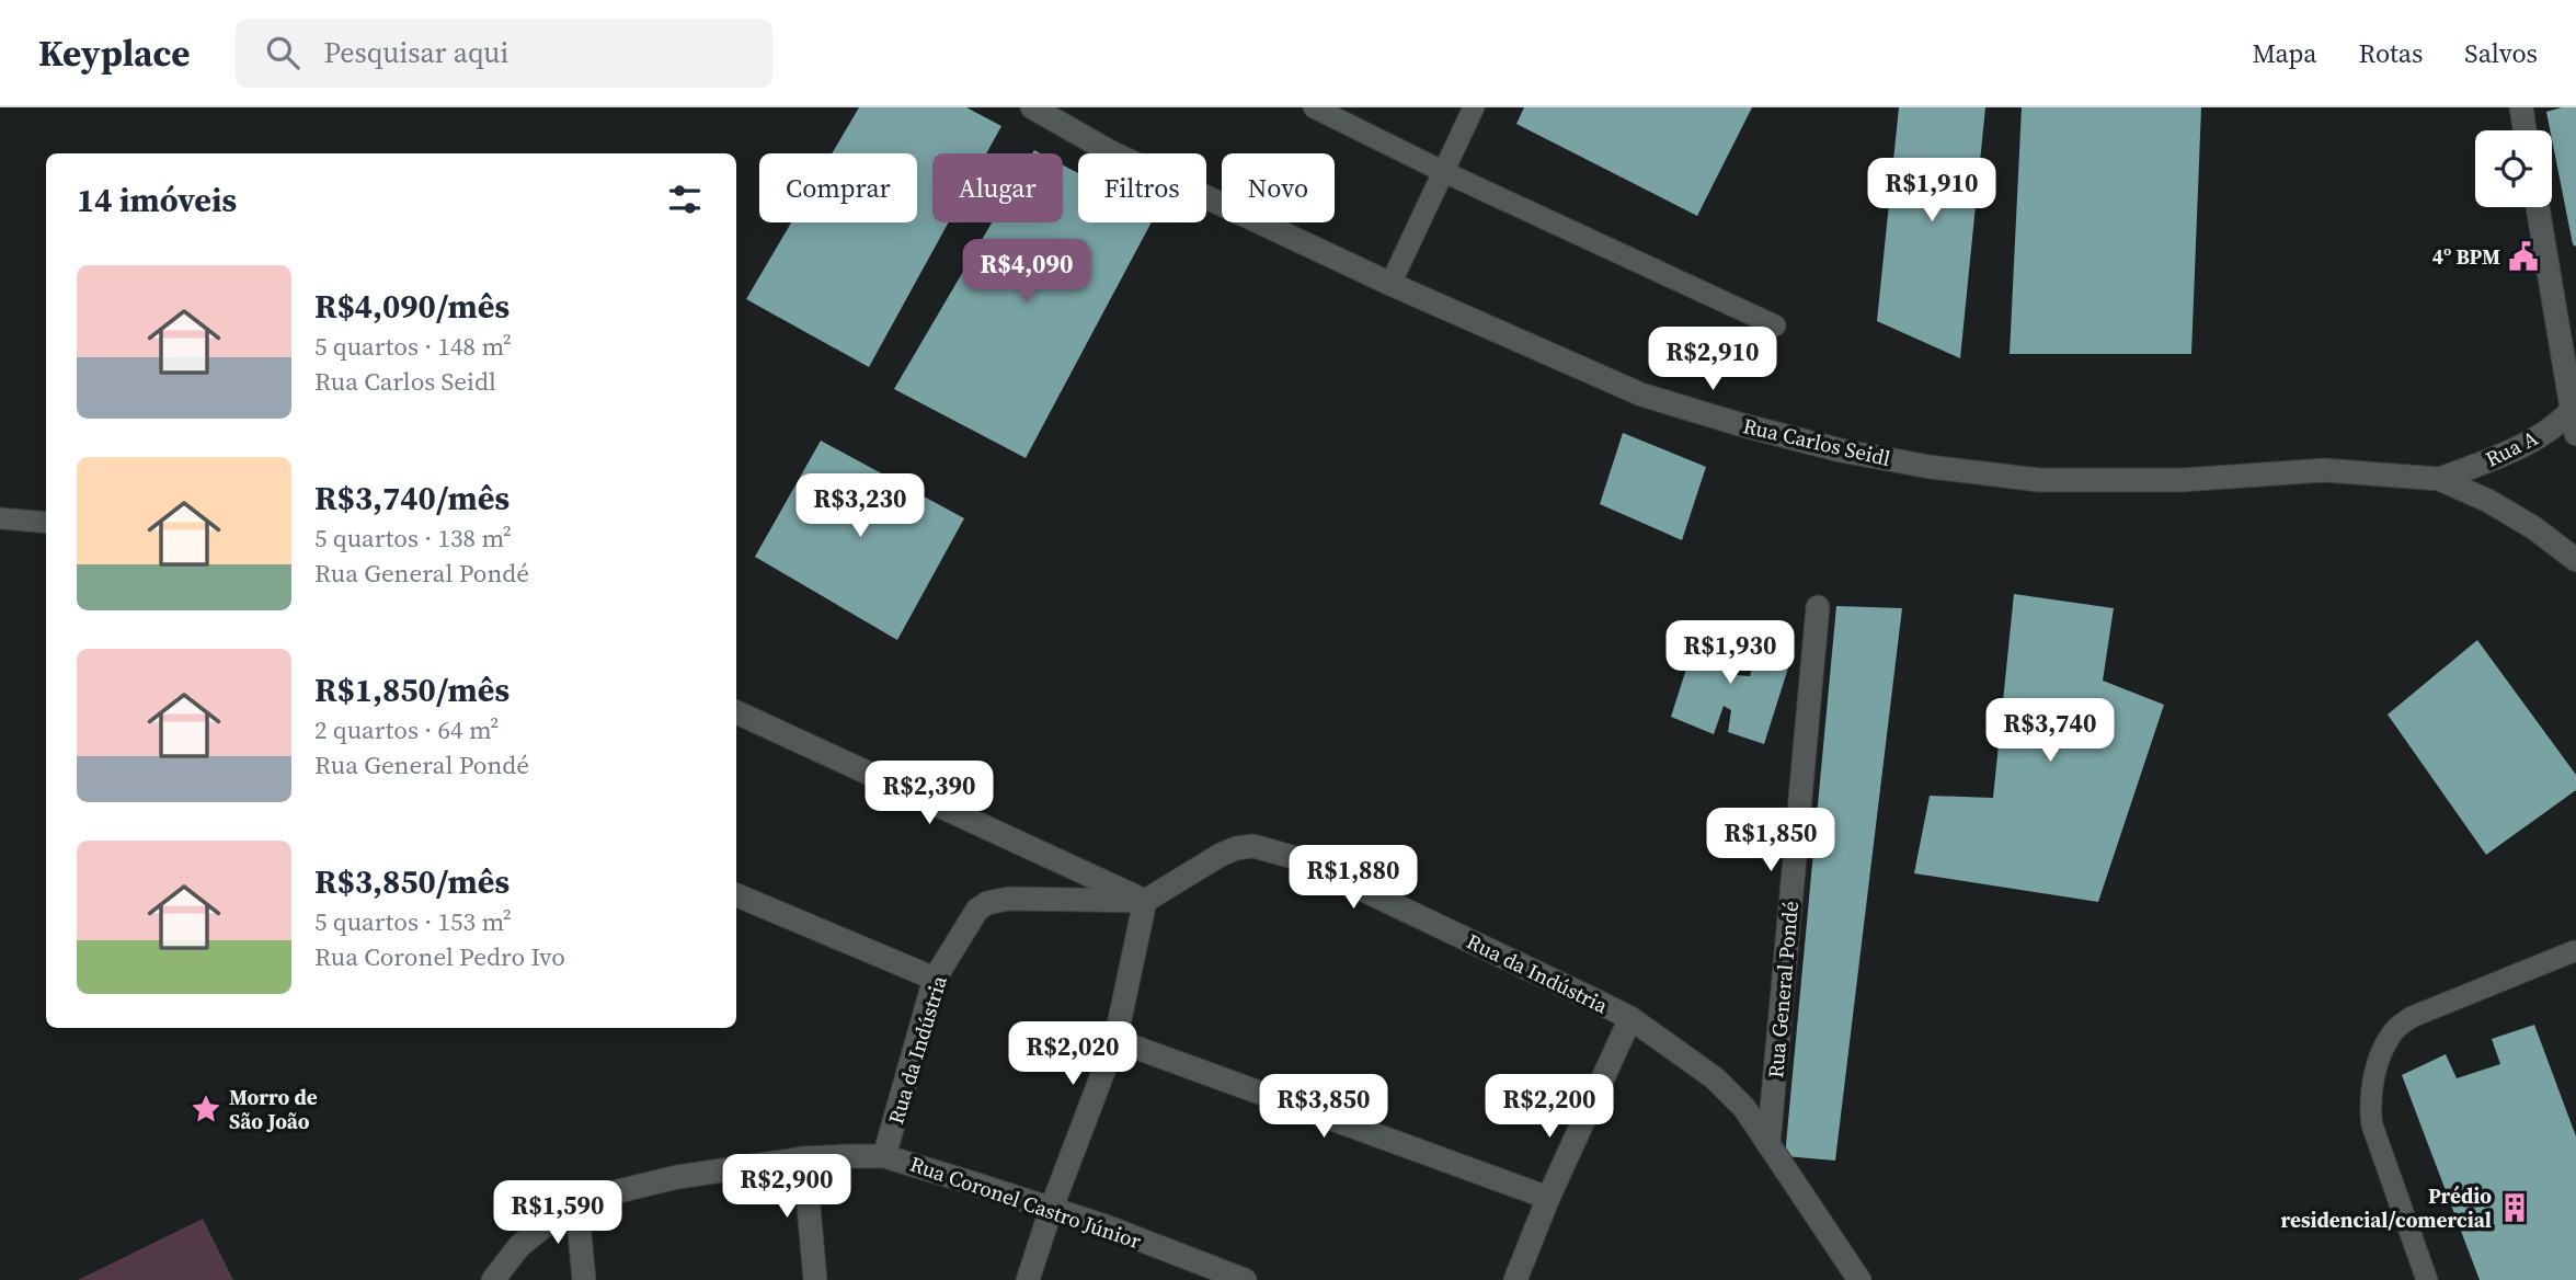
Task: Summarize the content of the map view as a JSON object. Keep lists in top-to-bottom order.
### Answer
{
  "streets": {
    "street": [
      "Rua Carlos Seidl",
      "Rua A",
      "Rua da Indústria",
      "Rua General Pondé",
      "Rua Coronel Castro Júnior"
    ]
  },
  "crossings": [
    ["Rua Carlos Seidl", "Rua A"],
    ["Rua da Indústria", "Rua General Pondé"],
    ["Rua da Indústria", "Rua Coronel Castro Júnior"]
  ],
  "places": {
    "public building": ["4º BPM"],
    "place": ["Morro de São João"],
    "building": ["Prédio residencial/comercial"]
  },
  "page": {
    "header": "Keyplace",
    "search": "Pesquisar aqui",
    "nav": ["Mapa", "Rotas", "Salvos"],
    "chip": [
      "Comprar",
      "Alugar",
      "Filtros",
      "Novo"
    ],
    "heading": "14 imóveis",
    "price": [
      "R$1,910",
      "R$4,090",
      "R$2,910",
      "R$3,230",
      "R$1,930",
      "R$3,740",
      "R$2,390",
      "R$1,850",
      "R$1,880",
      "R$2,020",
      "R$3,850",
      "R$2,200",
      "R$2,900",
      "R$1,590"
    ],
    "list": [
      {
        "name": "R$4,090/mês",
        "note": "5 quartos · 148 m² · Rua Carlos Seidl"
      },
      {
        "name": "R$3,740/mês",
        "note": "5 quartos · 138 m² · Rua General Pondé"
      },
      {
        "name": "R$1,850/mês",
        "note": "2 quartos · 64 m² · Rua General Pondé"
      },
      {
        "name": "R$3,850/mês",
        "note": "5 quartos · 153 m² · Rua Coronel Pedro Ivo"
      }
    ]
  }
}
